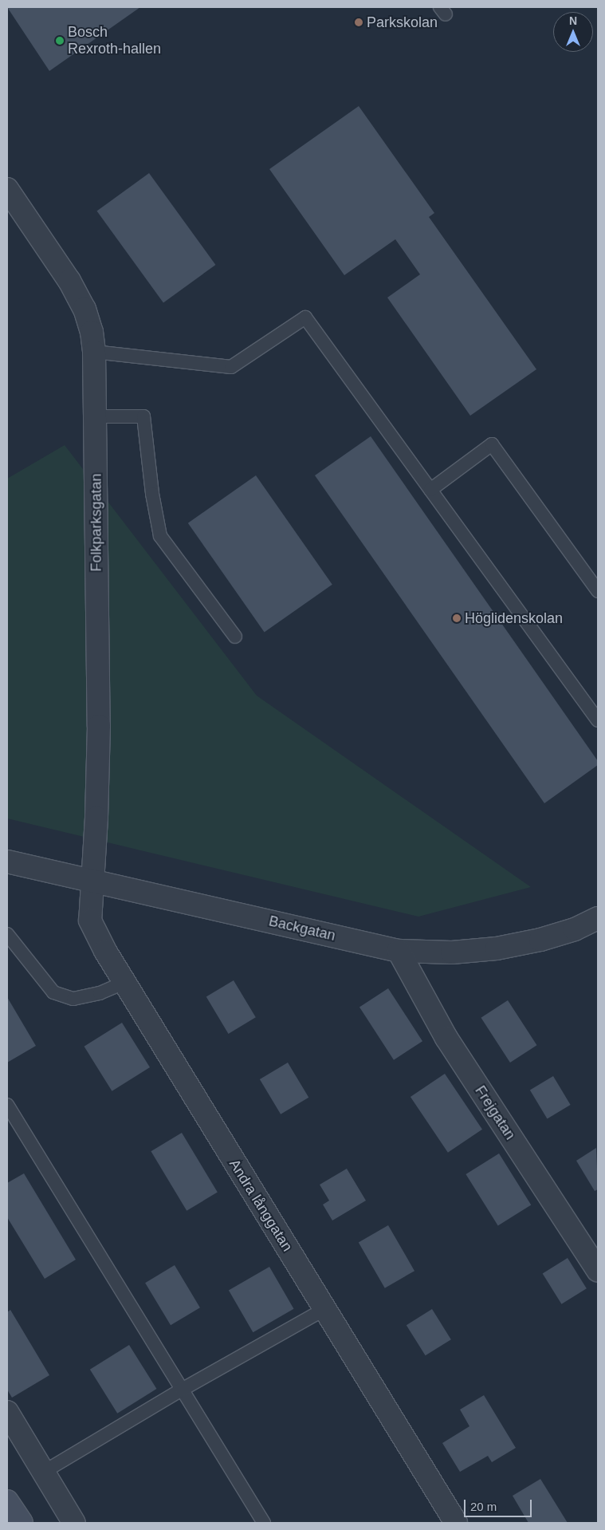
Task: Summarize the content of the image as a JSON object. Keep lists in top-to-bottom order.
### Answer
{
  "streets": {
    "street": [
      "Folkparksgatan",
      "Backgatan",
      "Frejgatan",
      "Andra långgatan"
    ]
  },
  "crossings": [
    ["Folkparksgatan", "Backgatan"],
    ["Folkparksgatan", "Andra långgatan"],
    ["Backgatan", "Frejgatan"],
    ["Backgatan", "Andra långgatan"]
  ],
  "places": ["Parkskolan", "Bosch Rexroth-hallen", "Höglidenskolan"],
  "scale_bar": "20 m",
  "north": "top"
}
